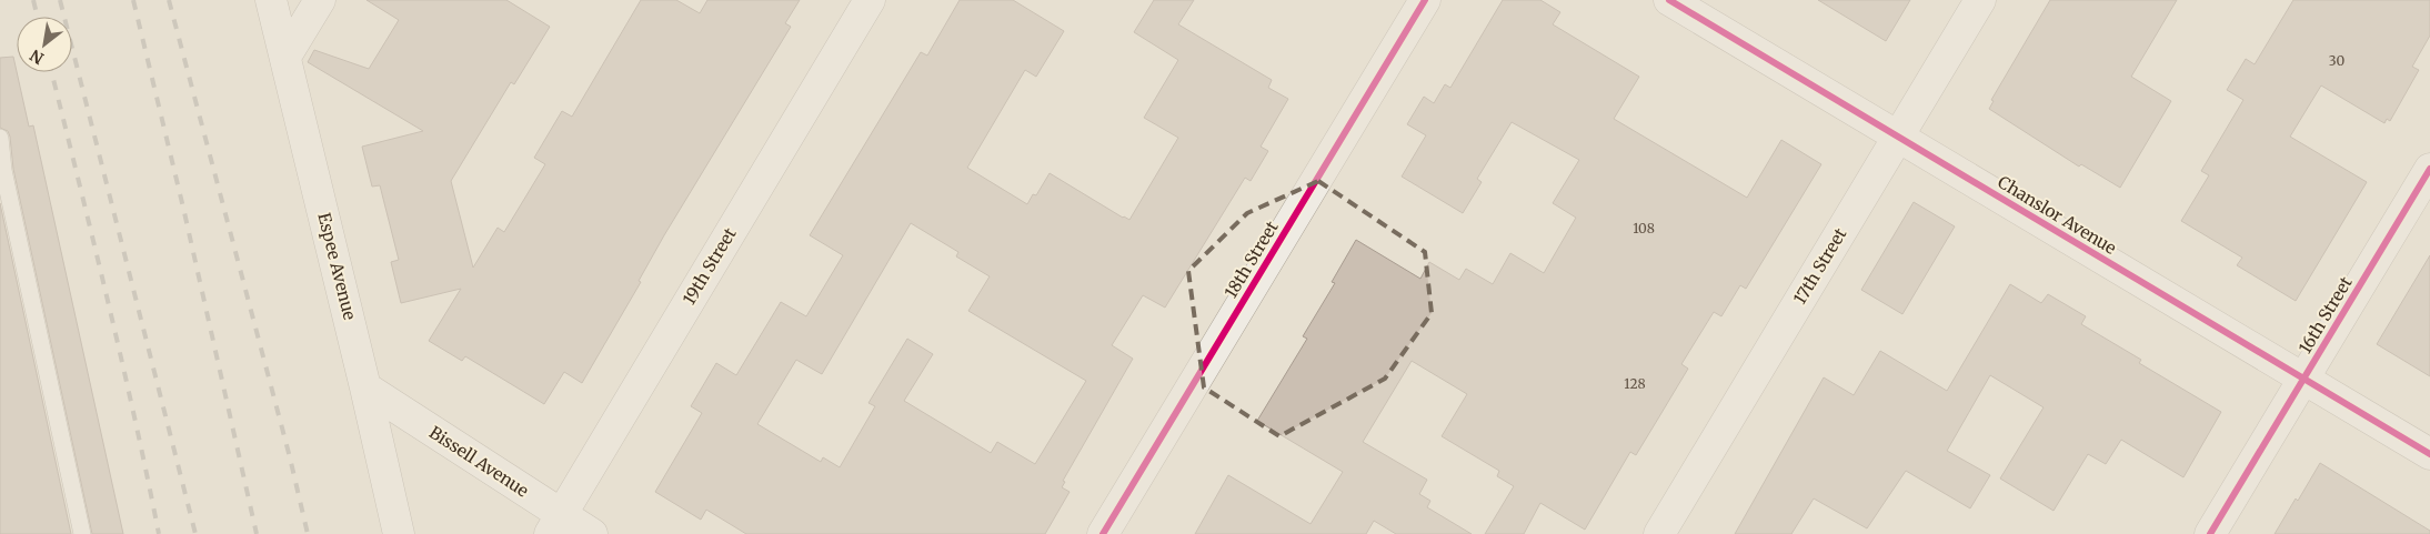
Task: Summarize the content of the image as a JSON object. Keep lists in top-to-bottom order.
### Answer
{
  "streets": {
    "street": [
      "Chanslor Avenue",
      "18th Street",
      "Espee Avenue",
      "19th Street",
      "17th Street",
      "16th Street",
      "Bissell Avenue"
    ]
  },
  "crossings": [
    ["Chanslor Avenue", "17th Street"],
    ["Chanslor Avenue", "16th Street"],
    ["Espee Avenue", "Bissell Avenue"],
    ["19th Street", "Bissell Avenue"]
  ],
  "house_numbers": ["30", "108", "128"],
  "north": "bottom left"
}
